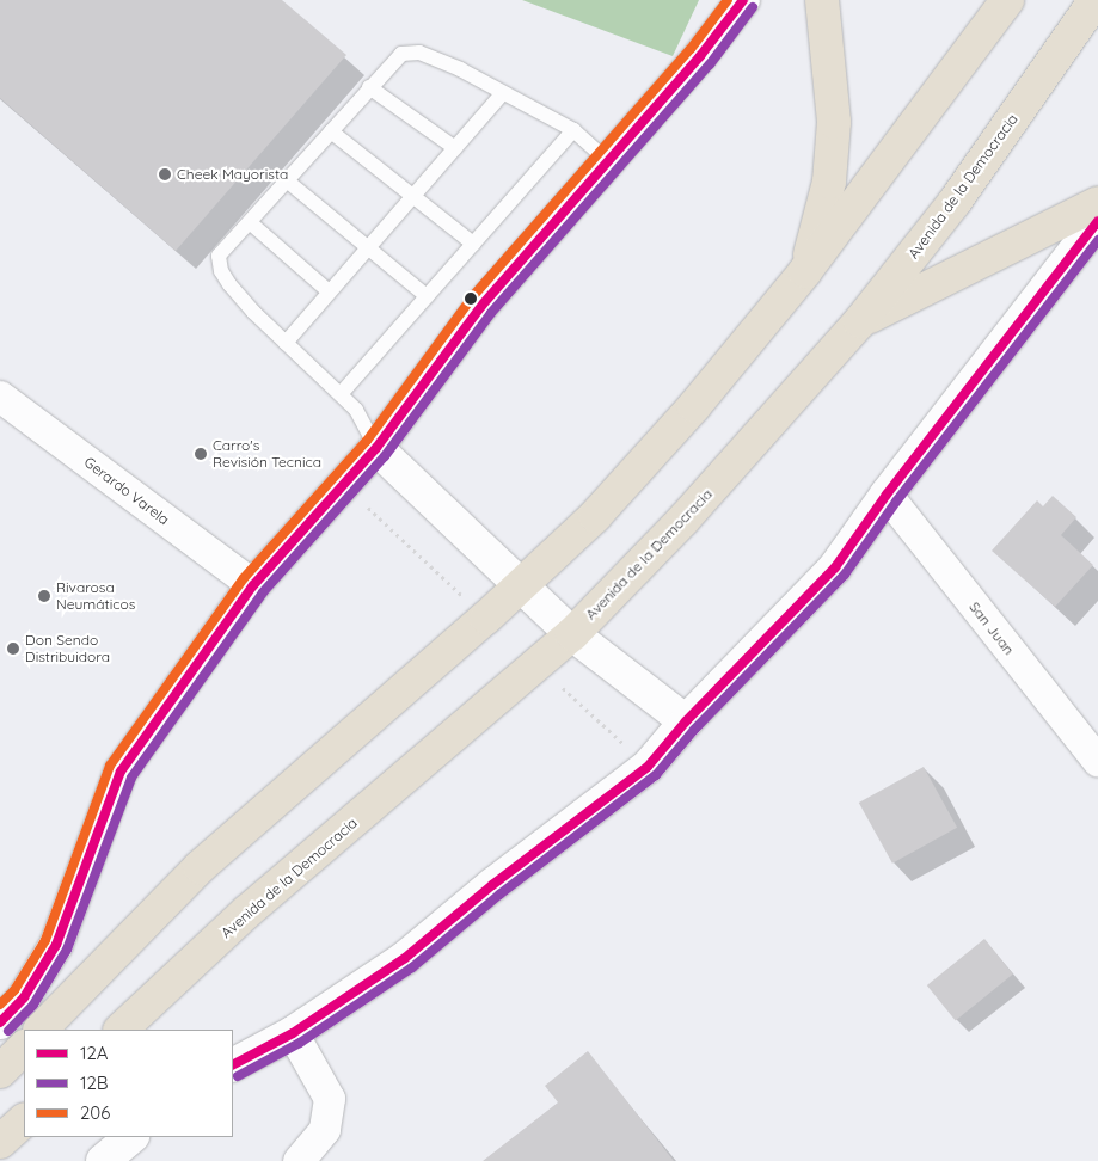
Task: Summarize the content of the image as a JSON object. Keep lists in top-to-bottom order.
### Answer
{
  "streets": {
    "highway": ["Avenida de la Democracia"],
    "street": ["Gerardo Varela", "San Juan"]
  },
  "places": [
    "Cheek Mayorista",
    "Carro's Revisión Tecnica",
    "Rivarosa Neumáticos",
    "Don Sendo Distribuidora"
  ],
  "lines": ["transit line 12A", "transit line 206", "transit line 12B"],
  "legend": ["12A", "12B", "206"]
}
